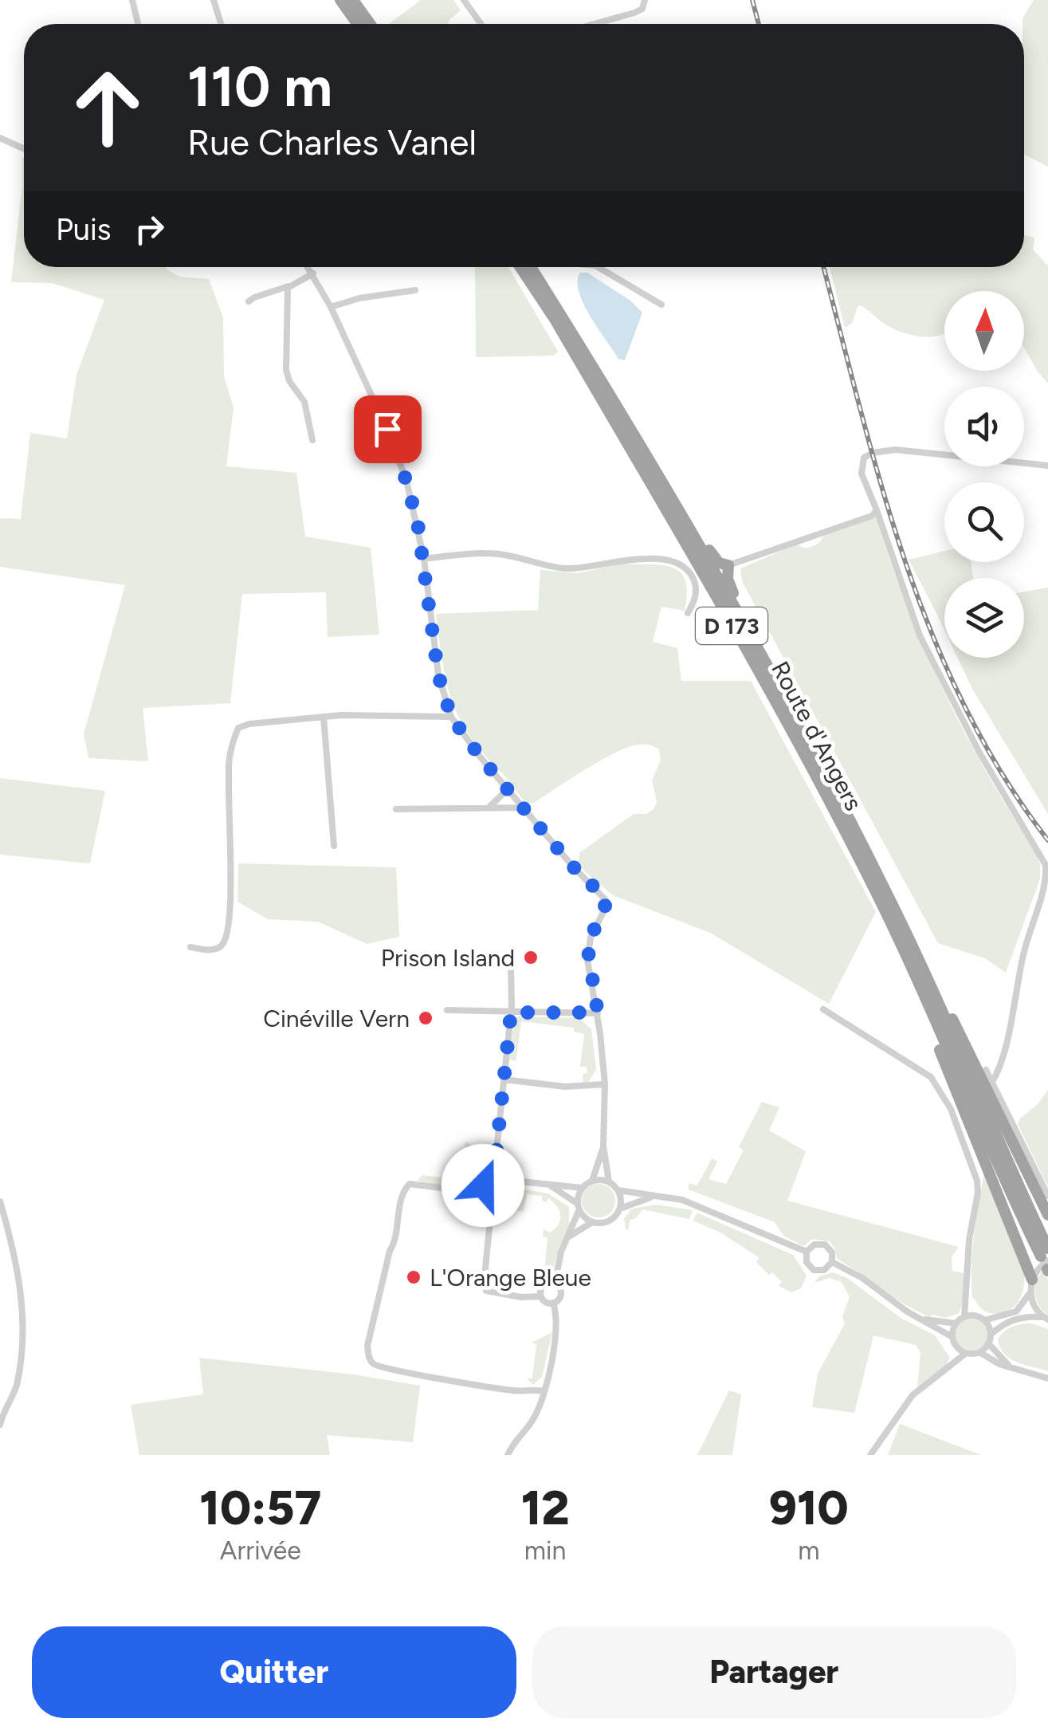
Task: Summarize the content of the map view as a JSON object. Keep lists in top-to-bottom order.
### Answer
{
  "streets": {
    "highway": ["D 173", "Route d'Angers"]
  },
  "places": ["Prison Island", "Cinéville Vern", "L'Orange Bleue"],
  "north": "top",
  "page": {
    "turn": ["110 m", "Rue Charles Vanel"],
    "then": "Puis",
    "eta": [
      "10:57",
      "Arrivée",
      "12",
      "min",
      "910",
      "m"
    ],
    "buttons": ["Quitter", "Partager"]
  }
}
